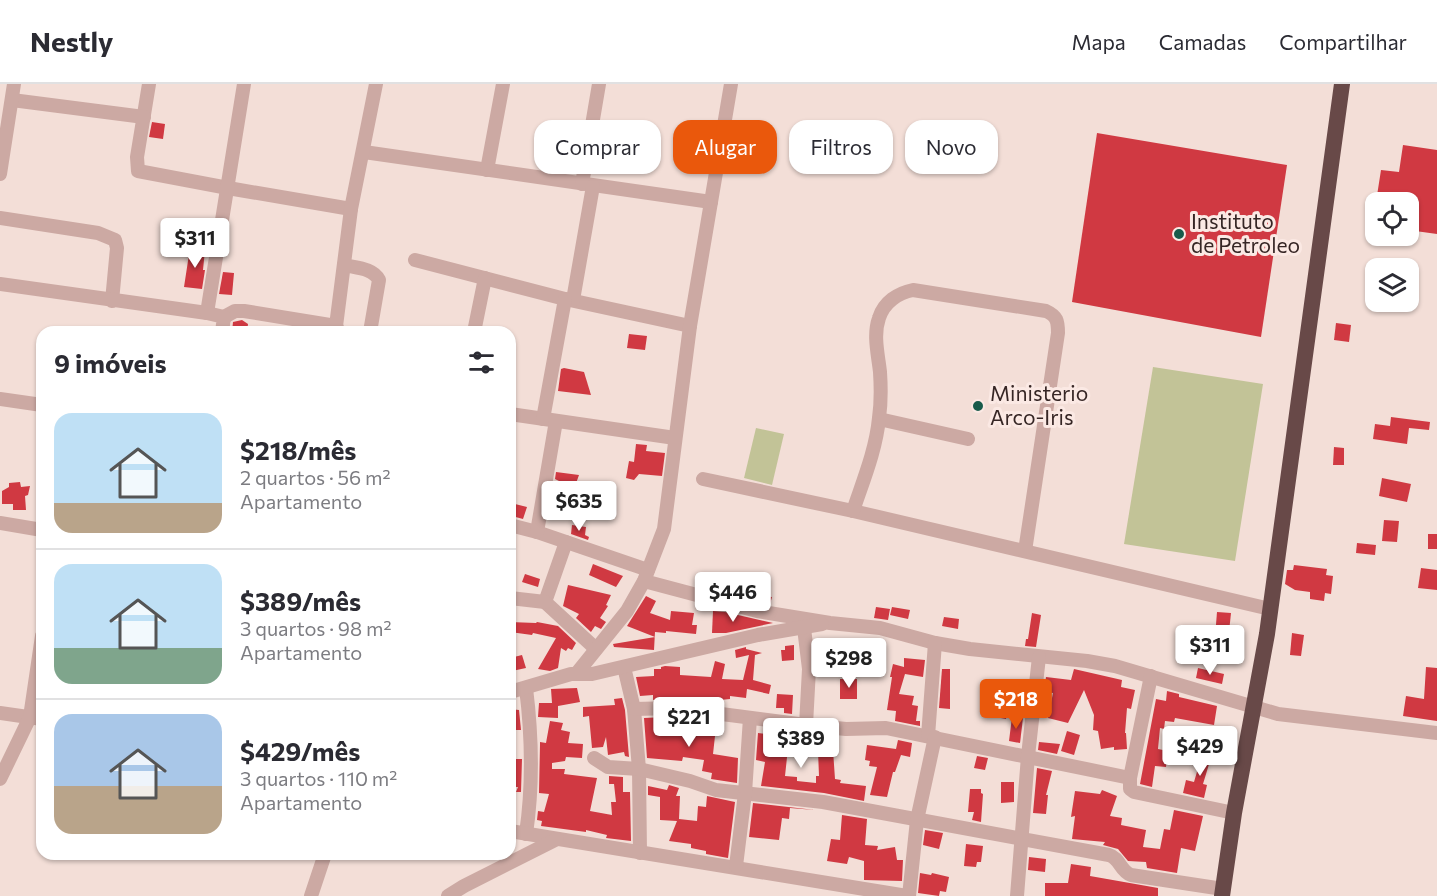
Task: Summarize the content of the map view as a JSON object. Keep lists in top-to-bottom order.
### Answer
{
  "places": ["Instituto de Petroleo", "Ministerio Arco-Iris"],
  "page": {
    "header": "Nestly",
    "nav": ["Mapa", "Camadas", "Compartilhar"],
    "chip": [
      "Comprar",
      "Alugar",
      "Filtros",
      "Novo"
    ],
    "price": [
      "$311",
      "$635",
      "$446",
      "$311",
      "$298",
      "$218",
      "$221",
      "$389",
      "$429"
    ],
    "heading": "9 imóveis",
    "list": [
      {
        "name": "$218/mês",
        "note": "2 quartos · 56 m² · Apartamento"
      },
      {
        "name": "$389/mês",
        "note": "3 quartos · 98 m² · Apartamento"
      },
      {
        "name": "$429/mês",
        "note": "3 quartos · 110 m² · Apartamento"
      }
    ]
  }
}
